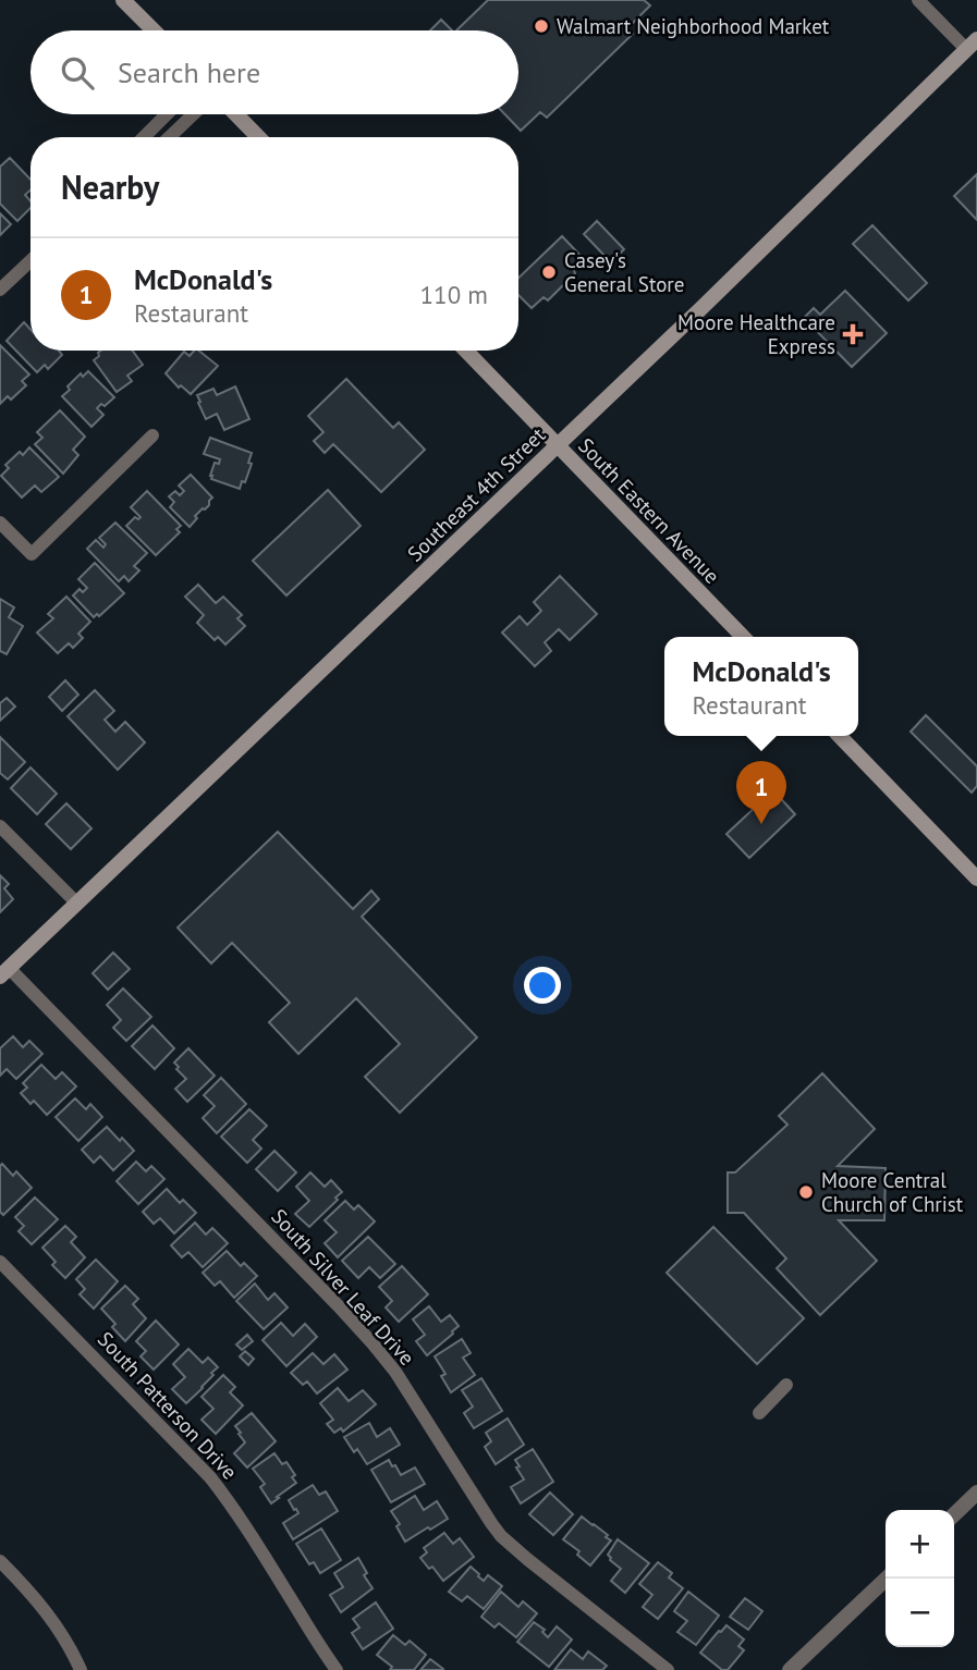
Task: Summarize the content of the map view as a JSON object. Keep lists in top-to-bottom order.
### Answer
{
  "streets": {
    "main road": ["Southeast 4th Street", "South Eastern Avenue"],
    "street": ["South Silver Leaf Drive", "South Patterson Drive"]
  },
  "crossings": [
    ["Southeast 4th Street", "South Eastern Avenue"],
    ["Southeast 4th Street", "South Silver Leaf Drive"]
  ],
  "places": {
    "other": ["Walmart Neighborhood Market", "Casey's General Store", "Moore Central Church of Christ"],
    "health": ["Moore Healthcare Express"]
  },
  "page": {
    "search": "Search here",
    "heading": "Nearby",
    "list": [
      {
        "mark": "1",
        "name": "McDonald's",
        "note": "Restaurant",
        "value": "110 m"
      }
    ],
    "popup": ["McDonald's", "Restaurant"],
    "pins": "1",
    "map_buttons": ["+", "−"]
  }
}
